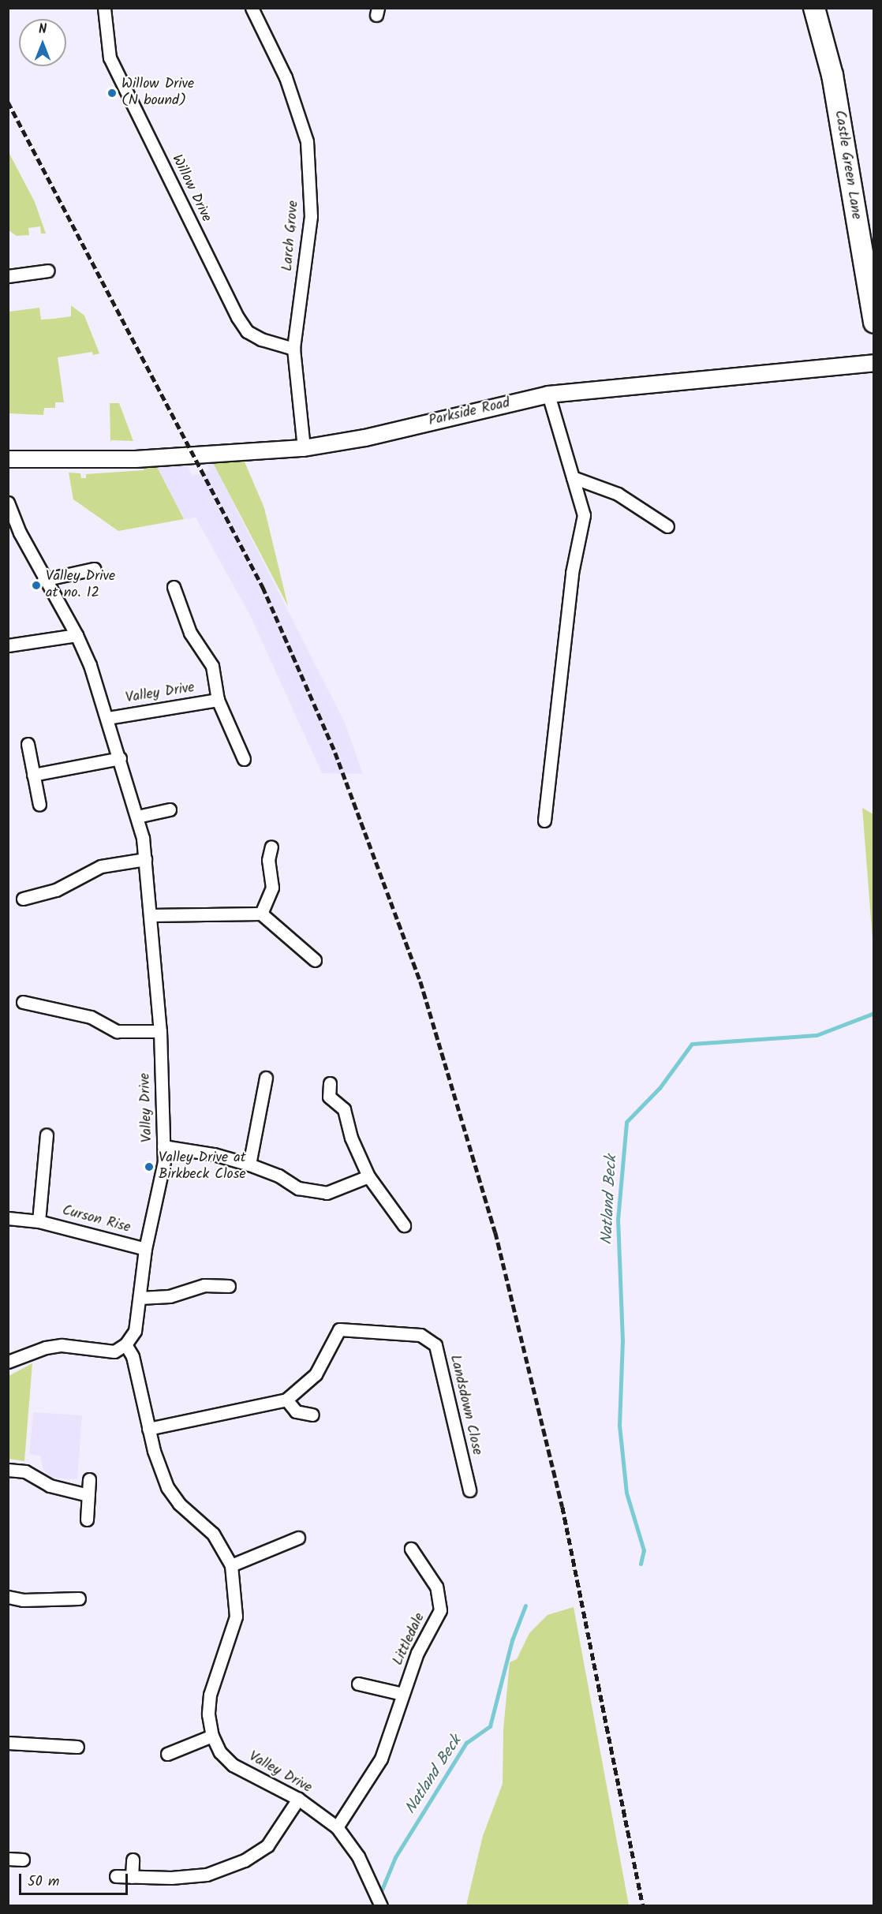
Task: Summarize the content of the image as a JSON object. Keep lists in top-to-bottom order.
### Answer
{
  "streets": {
    "highway": ["Castle Green Lane"],
    "street": [
      "Willow Drive",
      "Larch Grove",
      "Parkside Road",
      "Valley Drive",
      "Curson Rise",
      "Landsdown Close",
      "Littledale"
    ]
  },
  "crossings": [
    ["Willow Drive", "Larch Grove"],
    ["Larch Grove", "Parkside Road"],
    ["Valley Drive", "Curson Rise"],
    ["Valley Drive", "Landsdown Close"],
    ["Valley Drive", "Littledale"]
  ],
  "water": ["Natland Beck"],
  "places": ["Willow Drive (N bound)", "Valley Drive at no. 12", "Valley Drive at Birkbeck Close"],
  "scale_bar": "50 m",
  "north": "top"
}
